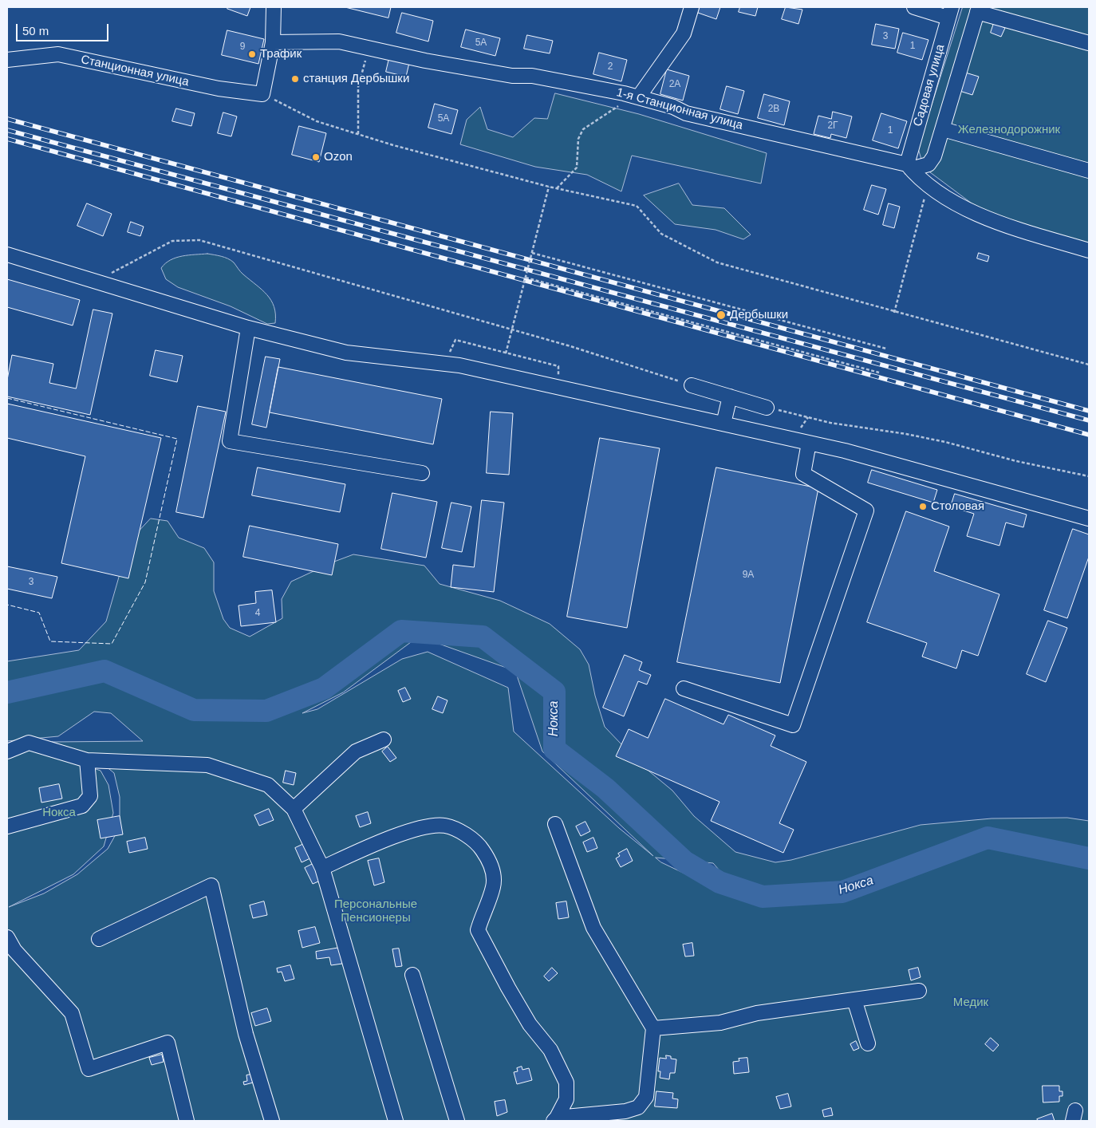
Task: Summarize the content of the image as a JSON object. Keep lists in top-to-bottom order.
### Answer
{
  "streets": {
    "street": ["Станционная улица", "Садовая улица", "1-я Станционная улица"]
  },
  "crossings": [
    ["Садовая улица", "1-я Станционная улица"]
  ],
  "water": ["Нокса"],
  "parks": [
    "Железнодорожник",
    "Нокса",
    "Персональные Пенсионеры",
    "Медик"
  ],
  "places": [
    "Трафик",
    "станция Дербышки",
    "Ozon",
    "Дербышки",
    "Столовая"
  ],
  "house_numbers": [
    "3",
    "5А",
    "1",
    "9",
    "2",
    "2А",
    "2В",
    "5А",
    "2Г",
    "1",
    "9А",
    "3",
    "4"
  ],
  "scale_bar": "50 m"
}
